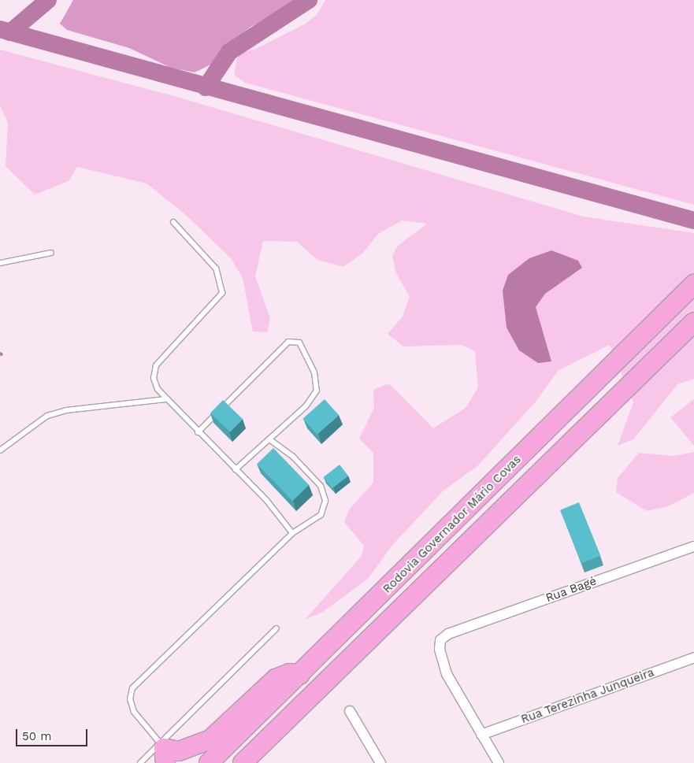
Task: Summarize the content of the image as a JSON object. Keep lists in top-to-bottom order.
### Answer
{
  "streets": {
    "highway": ["Rodovia Governador Mário Covas"],
    "street": ["Rua Bagé", "Rua Terezinha Junqueira"]
  },
  "crossings": [
    ["Rua Bagé", "Rua Terezinha Junqueira"]
  ],
  "scale_bar": "50 m"
}
